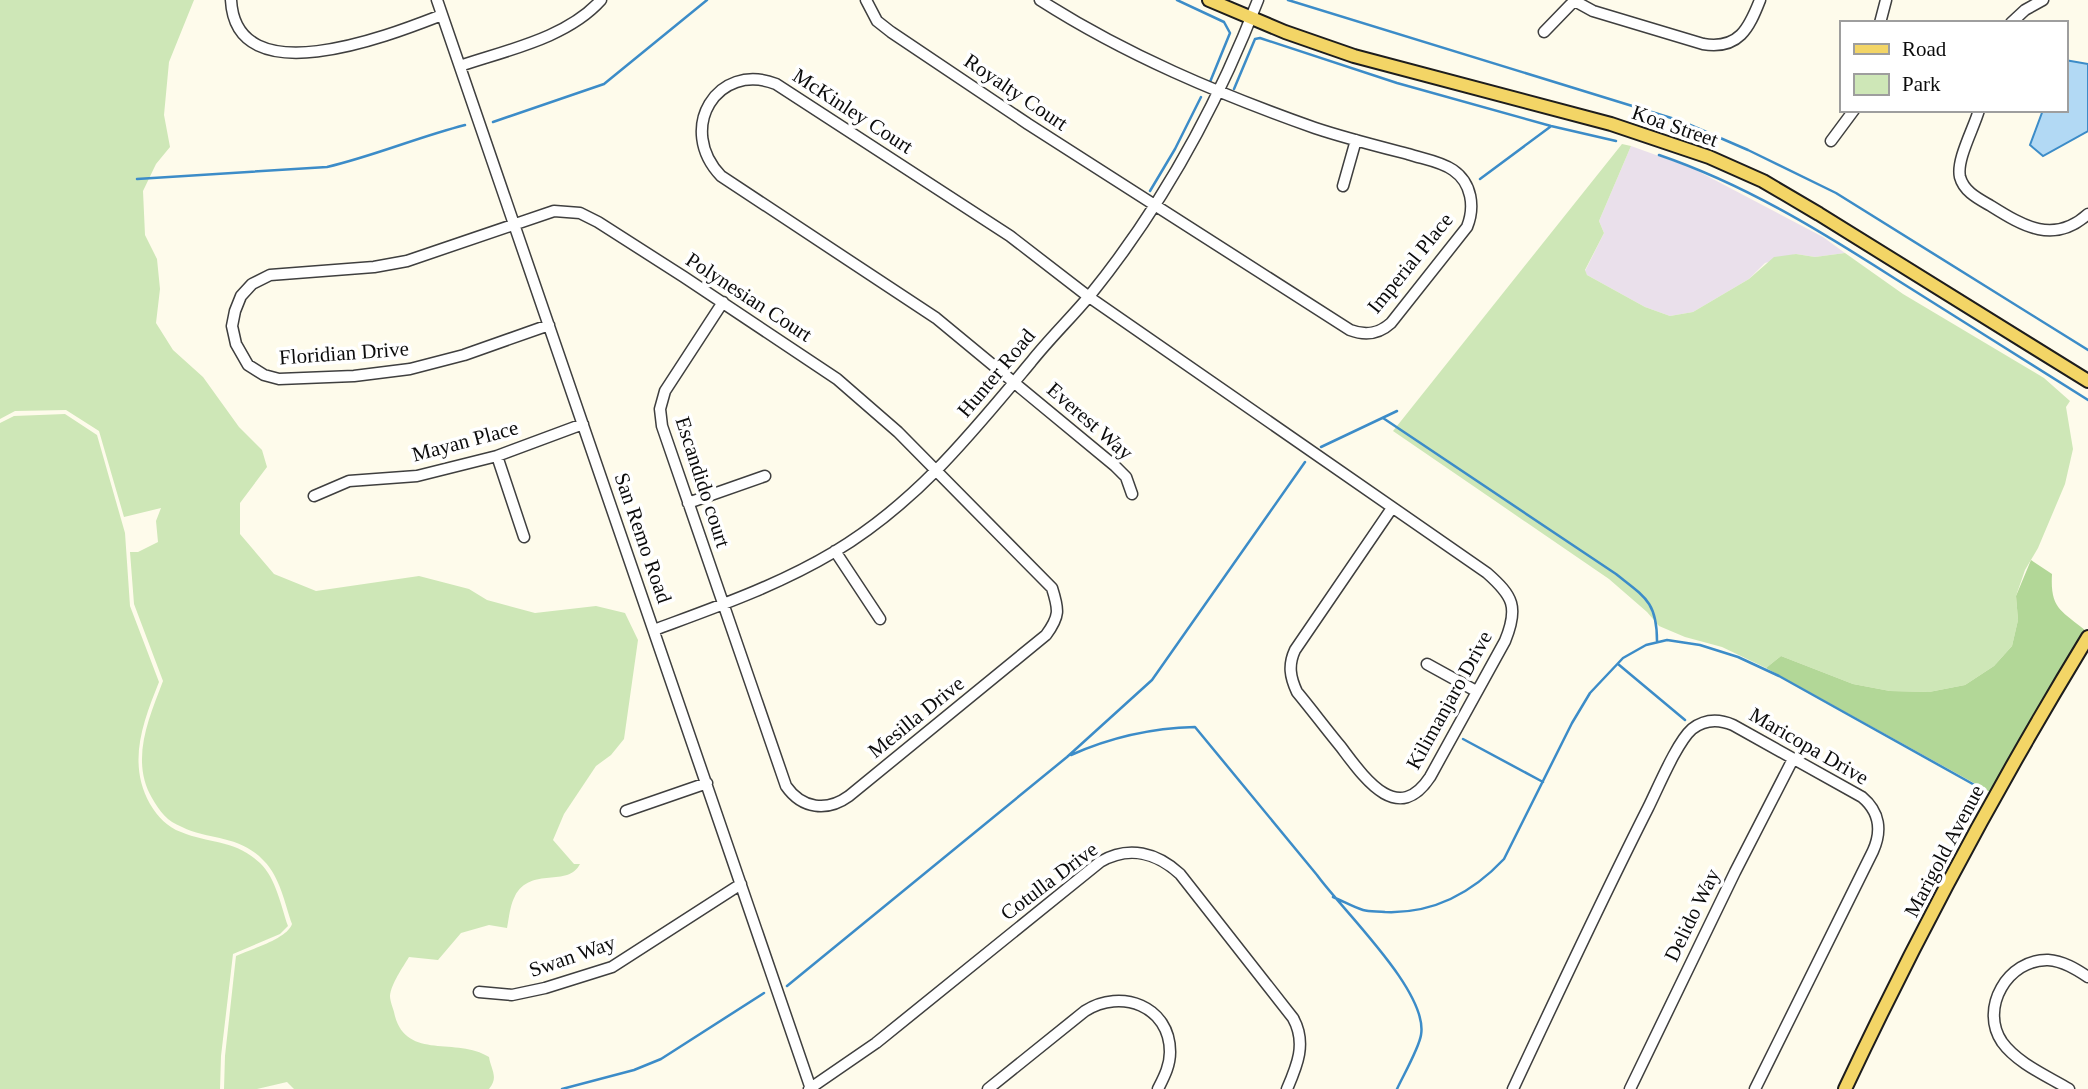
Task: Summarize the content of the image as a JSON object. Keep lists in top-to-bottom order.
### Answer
{
  "streets": {
    "main road": ["Koa Street", "Marigold Avenue"],
    "street": [
      "Royalty Court",
      "McKinley Court",
      "Imperial Place",
      "Polynesian Court",
      "Floridian Drive",
      "Hunter Road",
      "Everest Way",
      "Mayan Place",
      "Escandido court",
      "San Remo Road",
      "Kilimanjaro Drive",
      "Mesilla Drive",
      "Maricopa Drive",
      "Cotulla Drive",
      "Delido Way",
      "Swan Way"
    ]
  },
  "crossings": [
    ["Royalty Court", "Imperial Place"],
    ["Royalty Court", "Hunter Road"],
    ["McKinley Court", "Hunter Road"],
    ["McKinley Court", "Everest Way"],
    ["McKinley Court", "Kilimanjaro Drive"],
    ["Koa Street", "Hunter Road"],
    ["Imperial Place", "Hunter Road"],
    ["Polynesian Court", "Floridian Drive"],
    ["Polynesian Court", "Hunter Road"],
    ["Polynesian Court", "Escandido court"],
    ["Polynesian Court", "San Remo Road"],
    ["Polynesian Court", "Mesilla Drive"],
    ["Floridian Drive", "San Remo Road"],
    ["Hunter Road", "Everest Way"],
    ["Hunter Road", "Escandido court"],
    ["Hunter Road", "San Remo Road"],
    ["Hunter Road", "Kilimanjaro Drive"],
    ["Hunter Road", "Mesilla Drive"],
    ["Mayan Place", "San Remo Road"],
    ["Escandido court", "Mesilla Drive"],
    ["San Remo Road", "Cotulla Drive"],
    ["San Remo Road", "Swan Way"],
    ["Maricopa Drive", "Delido Way"]
  ],
  "legend": ["Road", "Park"]
}
